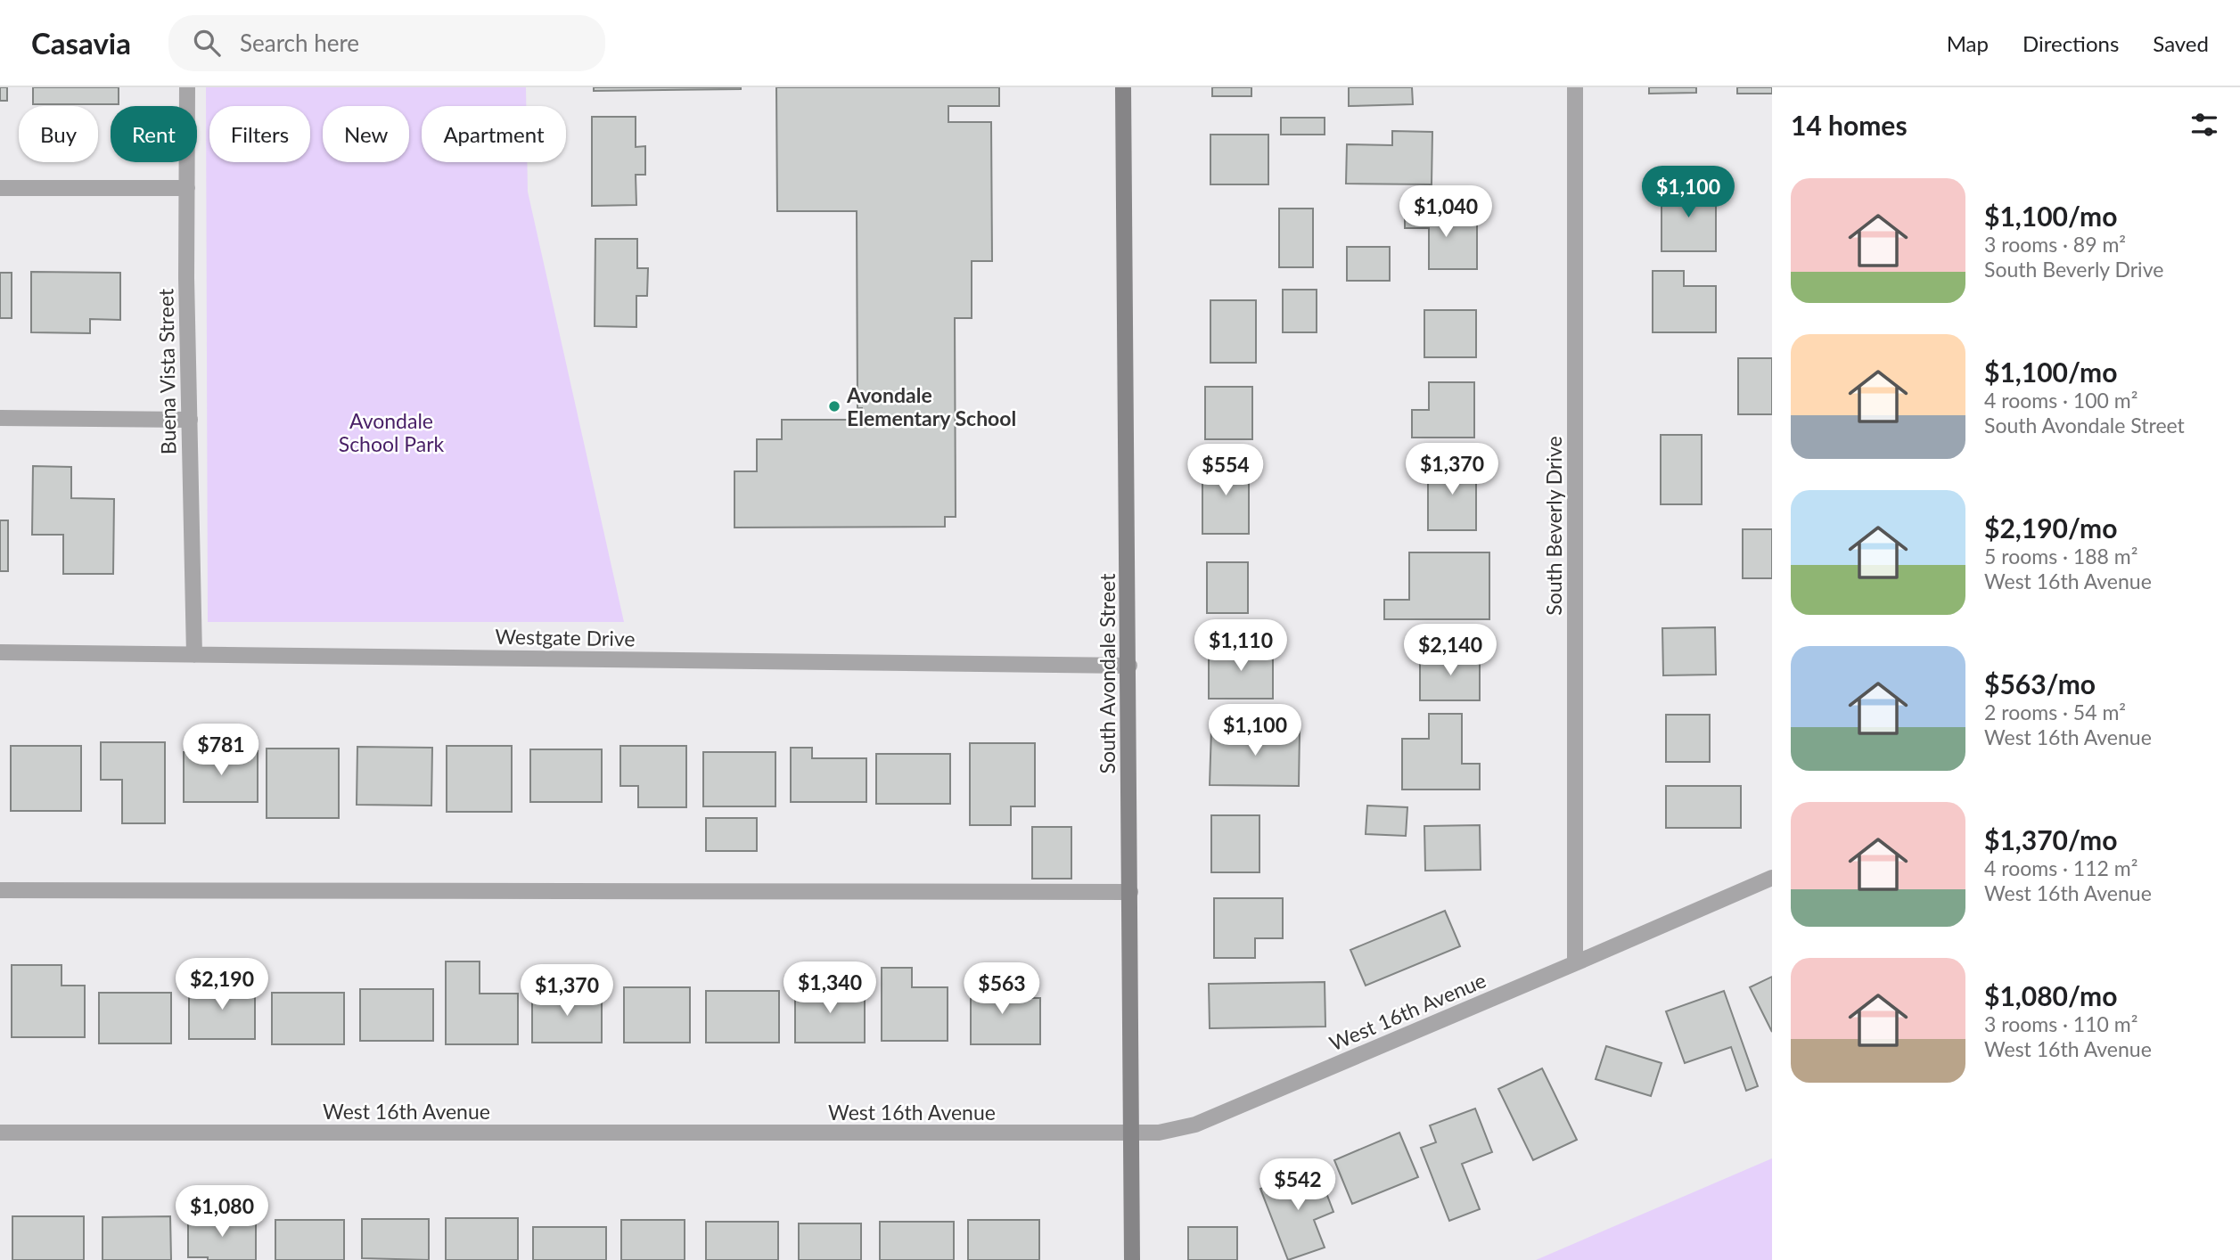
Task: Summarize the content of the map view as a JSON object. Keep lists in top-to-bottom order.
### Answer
{
  "streets": {
    "main road": ["South Avondale Street"],
    "street": [
      "Buena Vista Street",
      "South Beverly Drive",
      "Westgate Drive",
      "West 16th Avenue"
    ]
  },
  "crossings": [
    ["Buena Vista Street", "Westgate Drive"],
    ["South Beverly Drive", "West 16th Avenue"],
    ["Westgate Drive", "South Avondale Street"],
    ["South Avondale Street", "West 16th Avenue"]
  ],
  "parks": ["Avondale School Park"],
  "places": ["Avondale Elementary School"],
  "page": {
    "header": "Casavia",
    "search": "Search here",
    "nav": ["Map", "Directions", "Saved"],
    "heading": "14 homes",
    "chip": [
      "Buy",
      "Rent",
      "Filters",
      "New",
      "Apartment"
    ],
    "list": [
      {
        "name": "$1,100/mo",
        "note": "3 rooms · 89 m² · South Beverly Drive"
      },
      {
        "name": "$1,100/mo",
        "note": "4 rooms · 100 m² · South Avondale Street"
      },
      {
        "name": "$2,190/mo",
        "note": "5 rooms · 188 m² · West 16th Avenue"
      },
      {
        "name": "$563/mo",
        "note": "2 rooms · 54 m² · West 16th Avenue"
      },
      {
        "name": "$1,370/mo",
        "note": "4 rooms · 112 m² · West 16th Avenue"
      },
      {
        "name": "$1,080/mo",
        "note": "3 rooms · 110 m² · West 16th Avenue"
      }
    ],
    "price": [
      "$1,100",
      "$1,040",
      "$1,370",
      "$554",
      "$1,110",
      "$2,140",
      "$1,100",
      "$781",
      "$2,190",
      "$1,340",
      "$563",
      "$1,370",
      "$542",
      "$1,080"
    ]
  }
}
